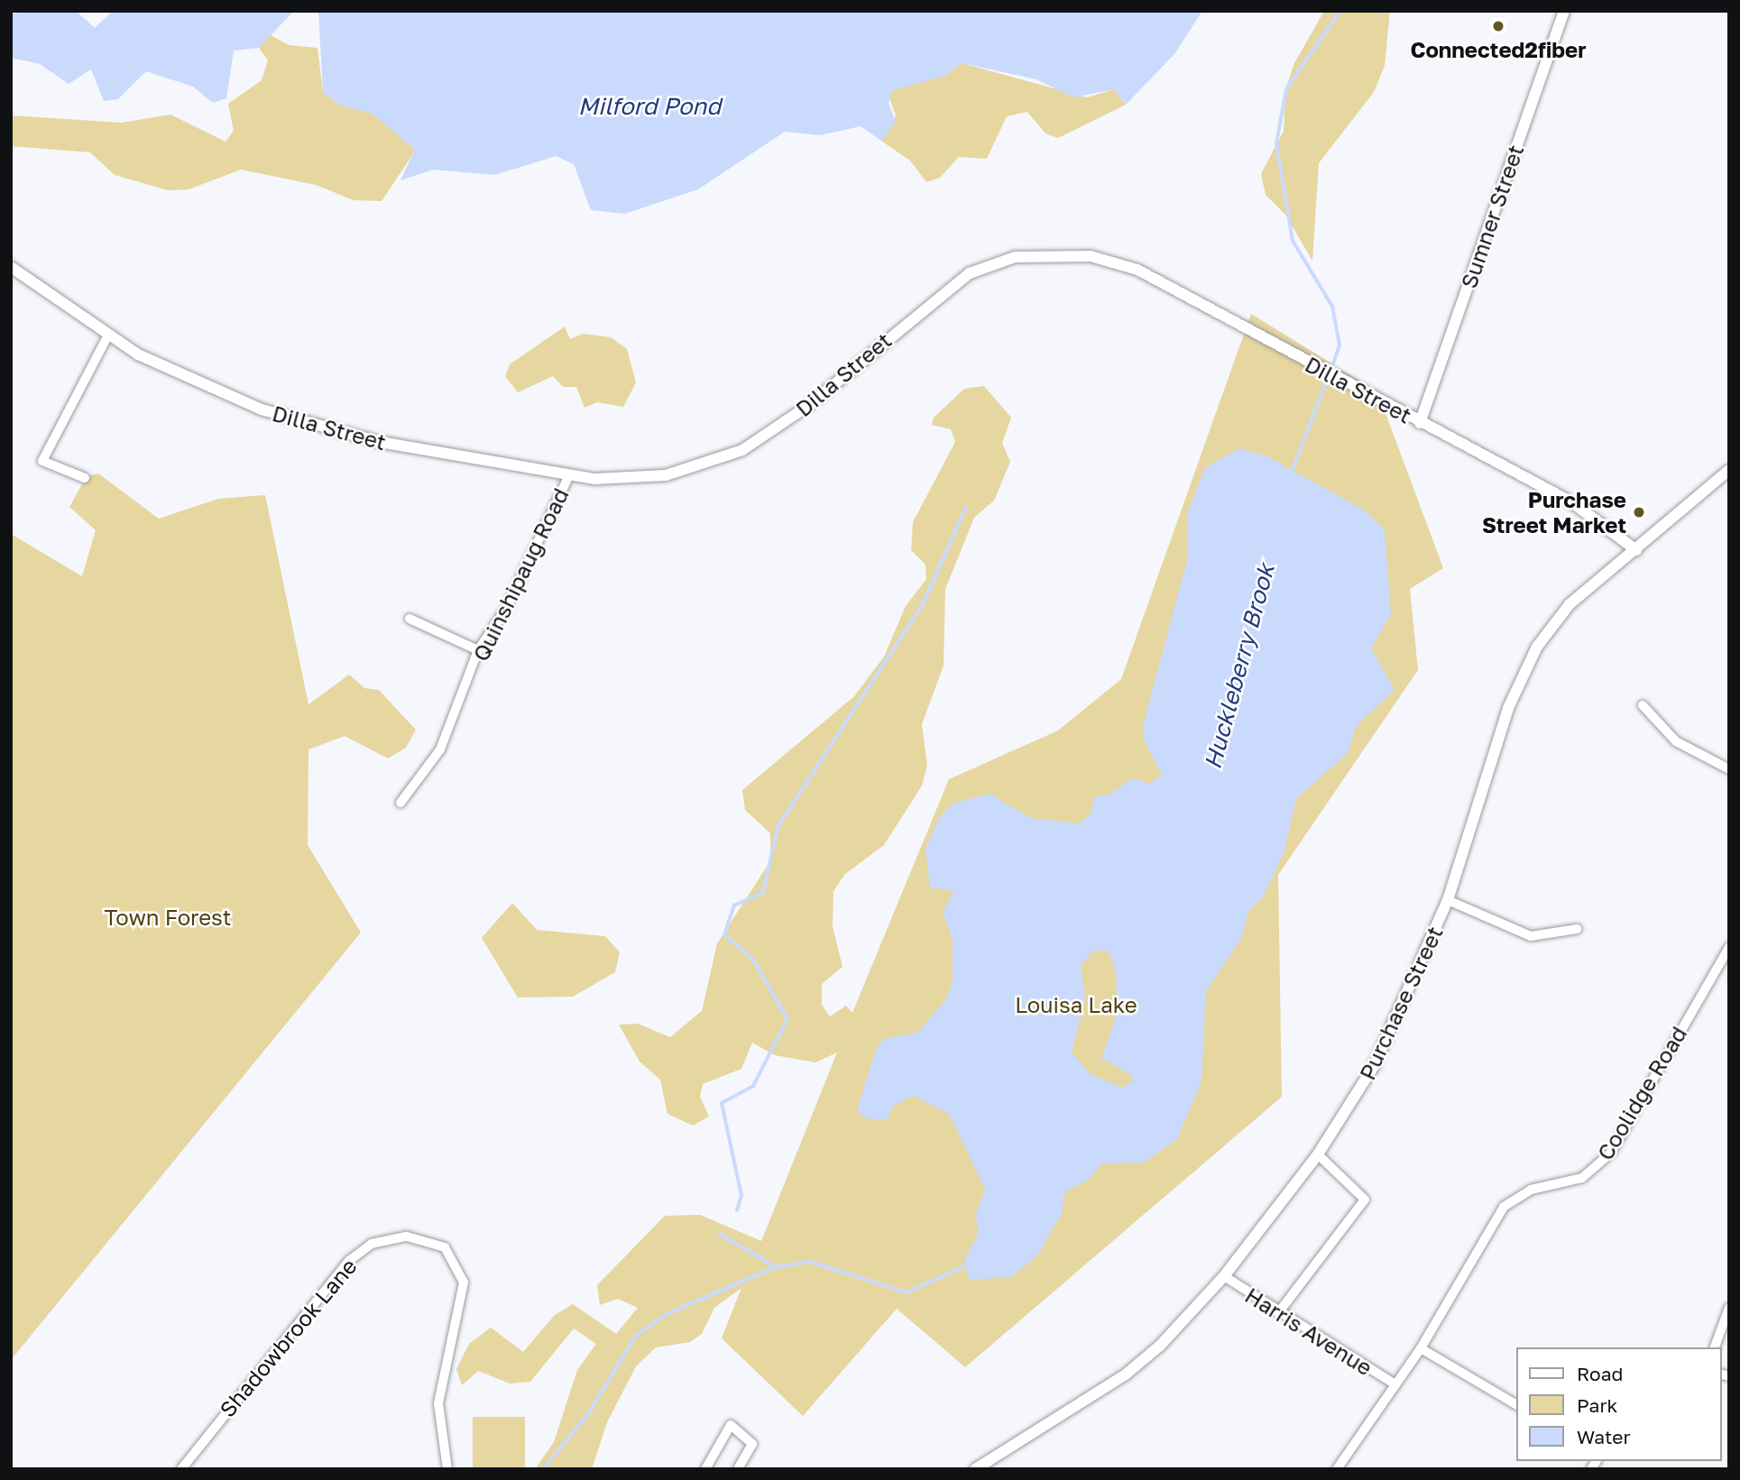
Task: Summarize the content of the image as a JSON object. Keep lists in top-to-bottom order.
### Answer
{
  "streets": {
    "main road": ["Sumner Street", "Dilla Street", "Purchase Street"],
    "street": [
      "Quinshipaug Road",
      "Coolidge Road",
      "Harris Avenue",
      "Shadowbrook Lane"
    ]
  },
  "crossings": [
    ["Sumner Street", "Dilla Street"],
    ["Dilla Street", "Quinshipaug Road"],
    ["Dilla Street", "Purchase Street"],
    ["Purchase Street", "Harris Avenue"],
    ["Coolidge Road", "Harris Avenue"]
  ],
  "water": ["Milford Pond", "Huckleberry Brook"],
  "parks": ["Town Forest", "Louisa Lake"],
  "places": ["Connected2fiber", "Purchase Street Market"],
  "legend": ["Road", "Park", "Water"]
}
